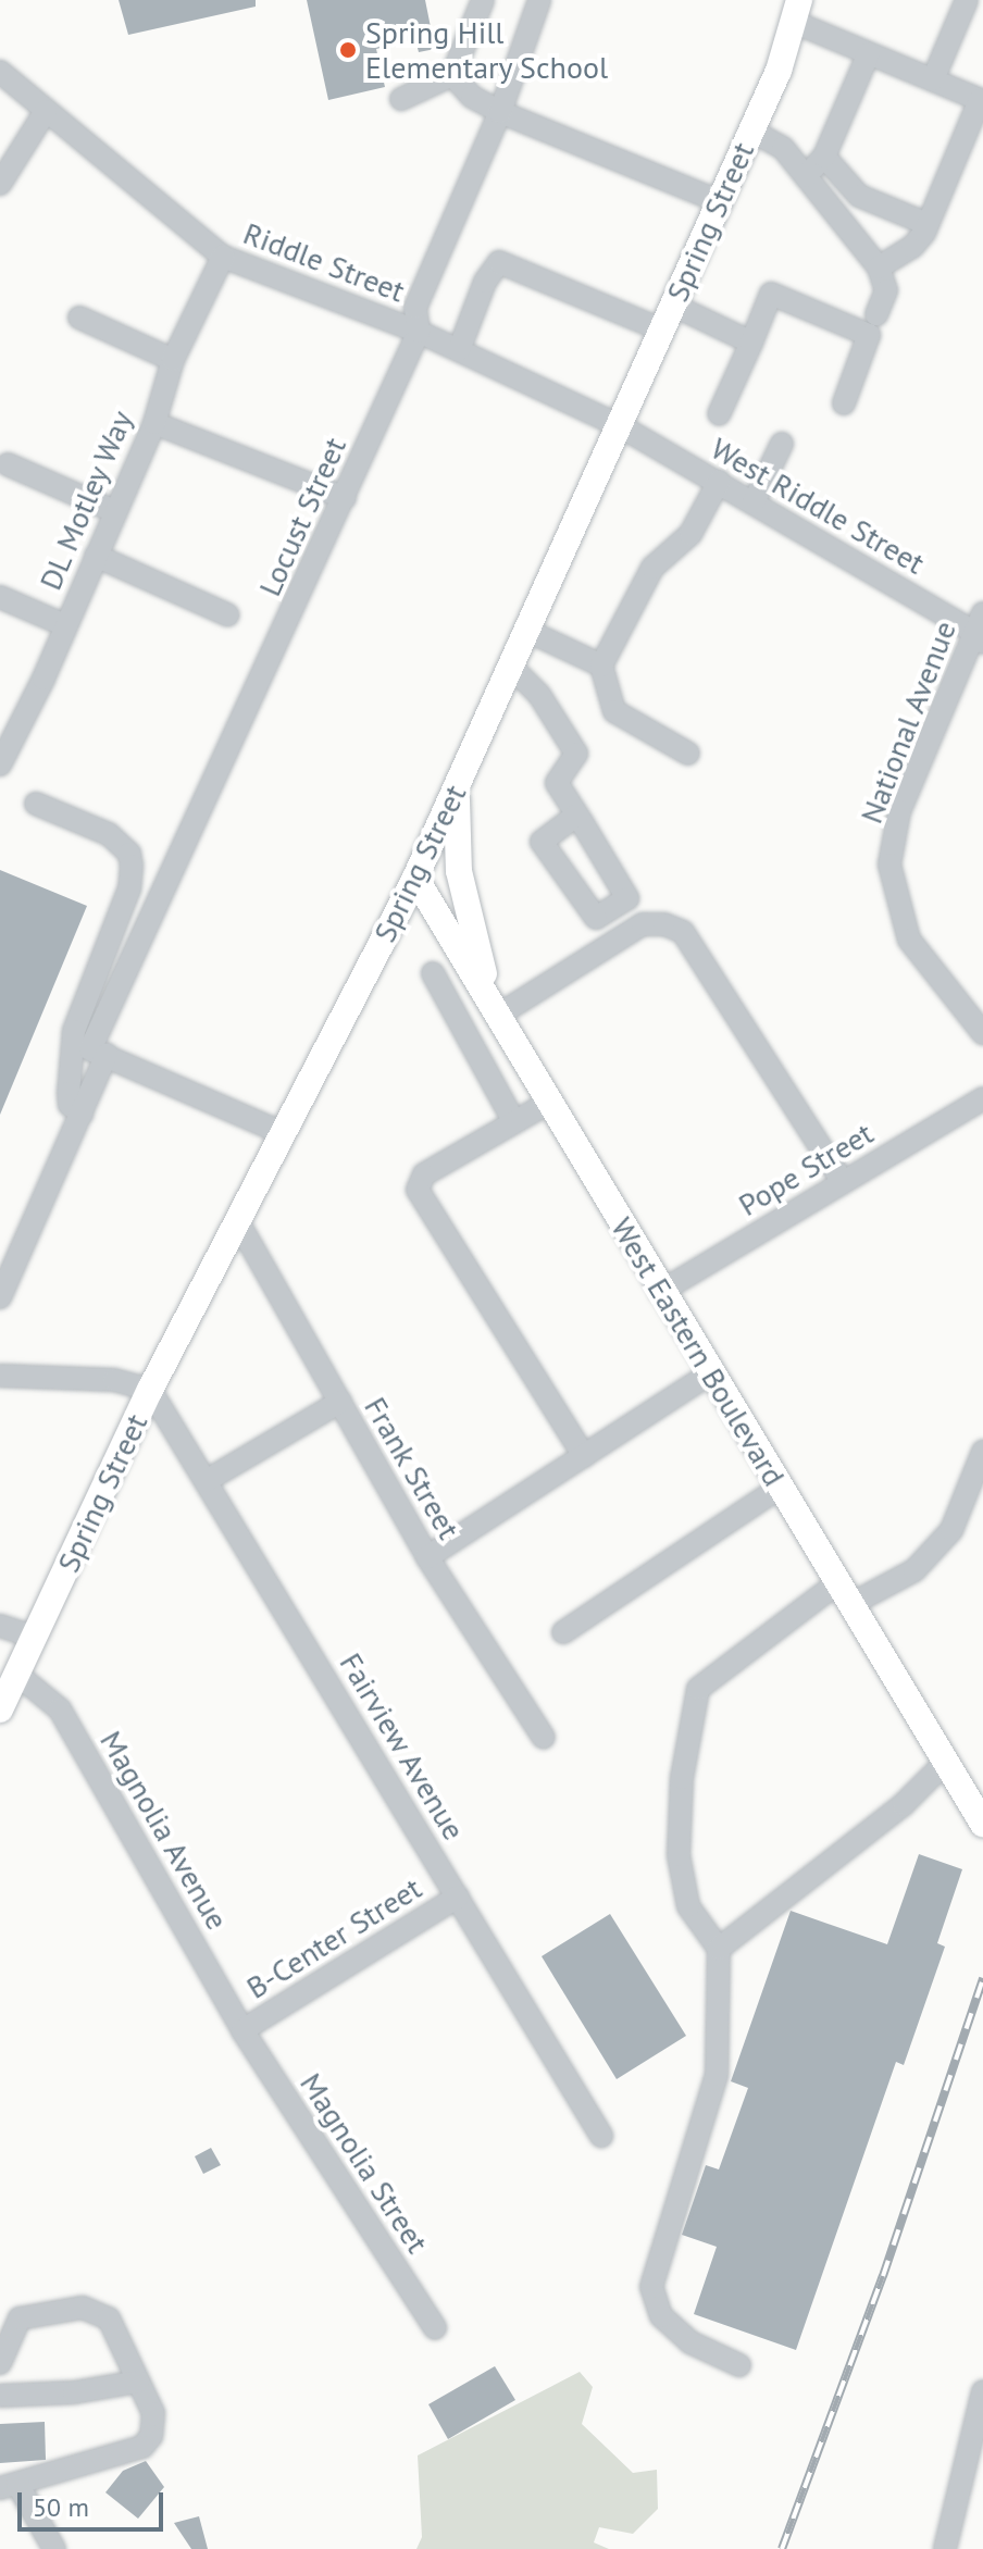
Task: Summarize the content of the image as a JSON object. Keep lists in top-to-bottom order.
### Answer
{
  "streets": {
    "main road": ["Spring Street", "West Eastern Boulevard"],
    "street": [
      "Riddle Street",
      "DL Motley Way",
      "West Riddle Street",
      "Locust Street",
      "National Avenue",
      "Pope Street",
      "Frank Street",
      "Fairview Avenue",
      "Magnolia Avenue",
      "B-Center Street",
      "Magnolia Street"
    ]
  },
  "crossings": [
    ["Spring Street", "Riddle Street"],
    ["Spring Street", "West Riddle Street"],
    ["Spring Street", "West Eastern Boulevard"],
    ["Spring Street", "Frank Street"],
    ["Spring Street", "Fairview Avenue"],
    ["Spring Street", "Magnolia Avenue"],
    ["Riddle Street", "DL Motley Way"],
    ["Riddle Street", "West Riddle Street"],
    ["Riddle Street", "Locust Street"],
    ["West Riddle Street", "National Avenue"],
    ["Pope Street", "West Eastern Boulevard"],
    ["Fairview Avenue", "B-Center Street"],
    ["Magnolia Avenue", "B-Center Street"],
    ["Magnolia Avenue", "Magnolia Street"],
    ["B-Center Street", "Magnolia Street"]
  ],
  "places": ["Spring Hill Elementary School"],
  "scale_bar": "50 m"
}
